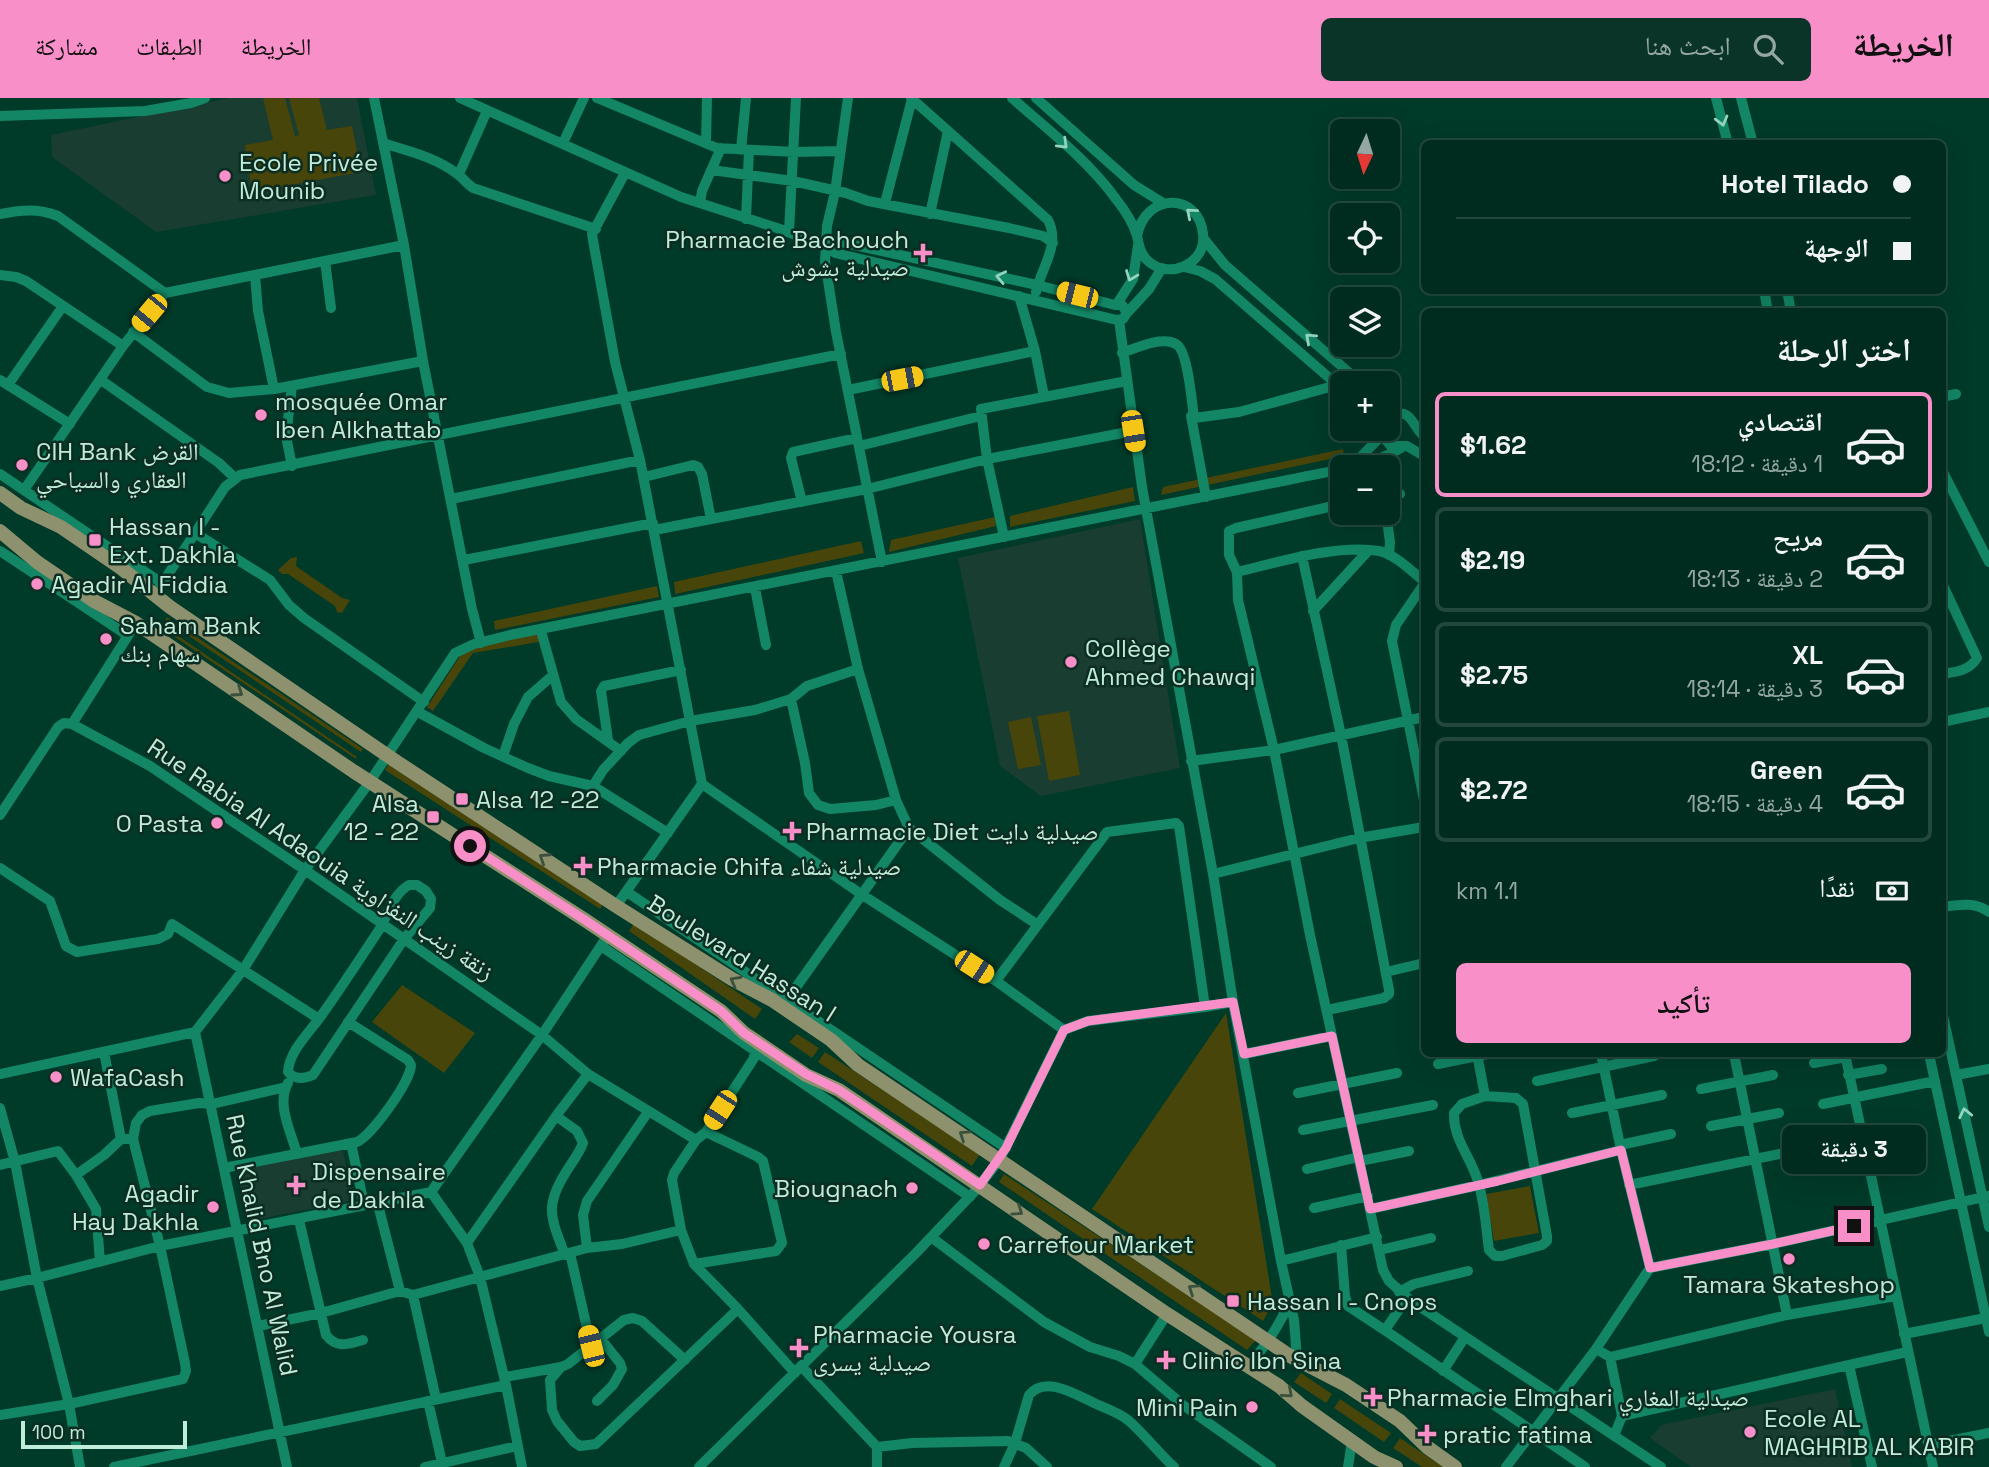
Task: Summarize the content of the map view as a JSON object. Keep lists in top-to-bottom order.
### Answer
{
  "streets": {
    "main road": ["Boulevard Hassan I"],
    "street": ["Rue Rabia Al Adaouia زنقة زينب النفزاوية", "Rue Khalid Bno Al Walid"]
  },
  "places": {
    "other": [
      "Ecole Privée Mounib",
      "mosquée Omar Iben Alkhattab",
      "CIH Bank القرض العقاري والسياحي",
      "Agadir Al Fiddia",
      "Saham Bank سهام بنك",
      "Collège Ahmed Chawqi",
      "O Pasta",
      "WafaCash",
      "Biougnach",
      "Agadir Hay Dakhla",
      "Carrefour Market",
      "Tamara Skateshop",
      "Mini Pain",
      "Ecole AL MAGHRIB AL KABIR"
    ],
    "health": [
      "Pharmacie Bachouch صيدلية بشوش",
      "Pharmacie Diet صيدلية دايت",
      "Pharmacie Chifa صيدلية شفاء",
      "Dispensaire de Dakhla",
      "Pharmacie Yousra صيدلية يسرى",
      "Clinic Ibn Sina",
      "Pharmacie Elmghari صيدلية المغاري",
      "pratic fatima"
    ],
    "transit": [
      "Hassan I - Ext. Dakhla",
      "Alsa 12 -22",
      "Alsa 12 - 22",
      "Hassan I - Cnops"
    ]
  },
  "scale_bar": "100 m",
  "north": "bottom",
  "page": {
    "header": "الخريطة",
    "search": "ابحث هنا",
    "nav": ["الخريطة", "الطبقات", "مشاركة"],
    "map_buttons": ["+", "−"],
    "banner": ["Hotel Tilado", "الوجهة"],
    "heading": "اختر الرحلة",
    "list": [
      {
        "name": "اقتصادي",
        "note": "1 دقيقة · 18:12",
        "value": "$1.62"
      },
      {
        "name": "مريح",
        "note": "2 دقيقة · 18:13",
        "value": "$2.19"
      },
      {
        "name": "XL",
        "note": "3 دقيقة · 18:14",
        "value": "$2.75"
      },
      {
        "name": "Green",
        "note": "4 دقيقة · 18:15",
        "value": "$2.72"
      }
    ],
    "pay": ["نقدًا", "1.1 km"],
    "buttons": "تأكيد",
    "bubble": "3 دقيقة",
    "scale": "100 m"
  }
}
